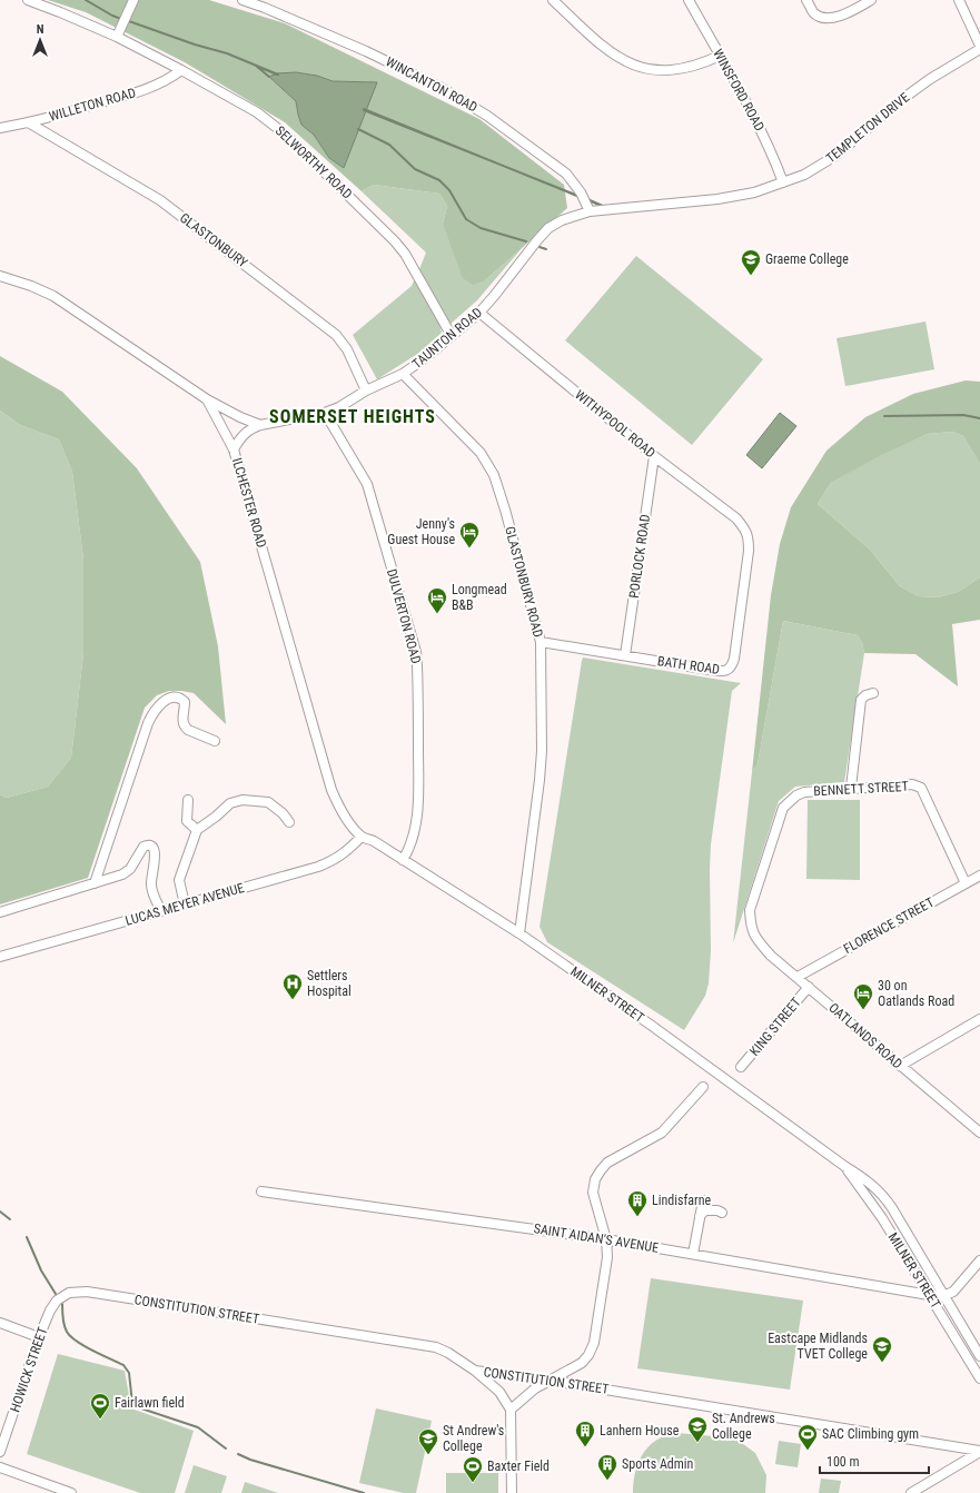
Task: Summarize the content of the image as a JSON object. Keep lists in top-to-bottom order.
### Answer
{
  "streets": {
    "street": [
      "WINCANTON ROAD",
      "WINSFORD ROAD",
      "WILLETON ROAD",
      "TEMPLETON DRIVE",
      "SELWORTHY ROAD",
      "GLASTONBURY",
      "TAUNTON ROAD",
      "WITHYPOOL ROAD",
      "ILCHESTER ROAD",
      "PORLOCK ROAD",
      "GLASTONBURY ROAD",
      "DULVERTON ROAD",
      "BATH ROAD",
      "BENNETT STREET",
      "LUCAS MEYER AVENUE",
      "FLORENCE STREET",
      "MILNER STREET",
      "KING STREET",
      "OATLANDS ROAD",
      "SAINT AIDAN'S AVENUE",
      "CONSTITUTION STREET",
      "HOWICK STREET"
    ]
  },
  "crossings": [
    ["WINCANTON ROAD", "TEMPLETON DRIVE"],
    ["WINCANTON ROAD", "TAUNTON ROAD"],
    ["WINSFORD ROAD", "TEMPLETON DRIVE"],
    ["WILLETON ROAD", "SELWORTHY ROAD"],
    ["WILLETON ROAD", "GLASTONBURY"],
    ["TEMPLETON DRIVE", "TAUNTON ROAD"],
    ["SELWORTHY ROAD", "TAUNTON ROAD"],
    ["GLASTONBURY", "TAUNTON ROAD"],
    ["TAUNTON ROAD", "WITHYPOOL ROAD"],
    ["TAUNTON ROAD", "ILCHESTER ROAD"],
    ["TAUNTON ROAD", "GLASTONBURY ROAD"],
    ["TAUNTON ROAD", "DULVERTON ROAD"],
    ["WITHYPOOL ROAD", "PORLOCK ROAD"],
    ["WITHYPOOL ROAD", "BATH ROAD"],
    ["ILCHESTER ROAD", "LUCAS MEYER AVENUE"],
    ["ILCHESTER ROAD", "MILNER STREET"],
    ["PORLOCK ROAD", "BATH ROAD"],
    ["GLASTONBURY ROAD", "BATH ROAD"],
    ["GLASTONBURY ROAD", "MILNER STREET"],
    ["DULVERTON ROAD", "MILNER STREET"],
    ["BENNETT STREET", "FLORENCE STREET"],
    ["BENNETT STREET", "OATLANDS ROAD"],
    ["LUCAS MEYER AVENUE", "MILNER STREET"],
    ["FLORENCE STREET", "OATLANDS ROAD"],
    ["MILNER STREET", "SAINT AIDAN'S AVENUE"],
    ["KING STREET", "OATLANDS ROAD"],
    ["CONSTITUTION STREET", "HOWICK STREET"]
  ],
  "districts": ["SOMERSET HEIGHTS"],
  "places": {
    "school or university": [
      "Graeme College",
      "Eastcape Midlands TVET College",
      "St. Andrews College",
      "St Andrew's College"
    ],
    "hotel": ["Jenny's Guest House", "Longmead B&B", "30 on Oatlands Road"],
    "hospital": ["Settlers Hospital"],
    "building": ["Lindisfarne", "Lanhern House", "Sports Admin"],
    "sports": ["Fairlawn field", "SAC Climbing gym", "Baxter Field"]
  },
  "scale_bar": "100 m",
  "north": "top"
}
